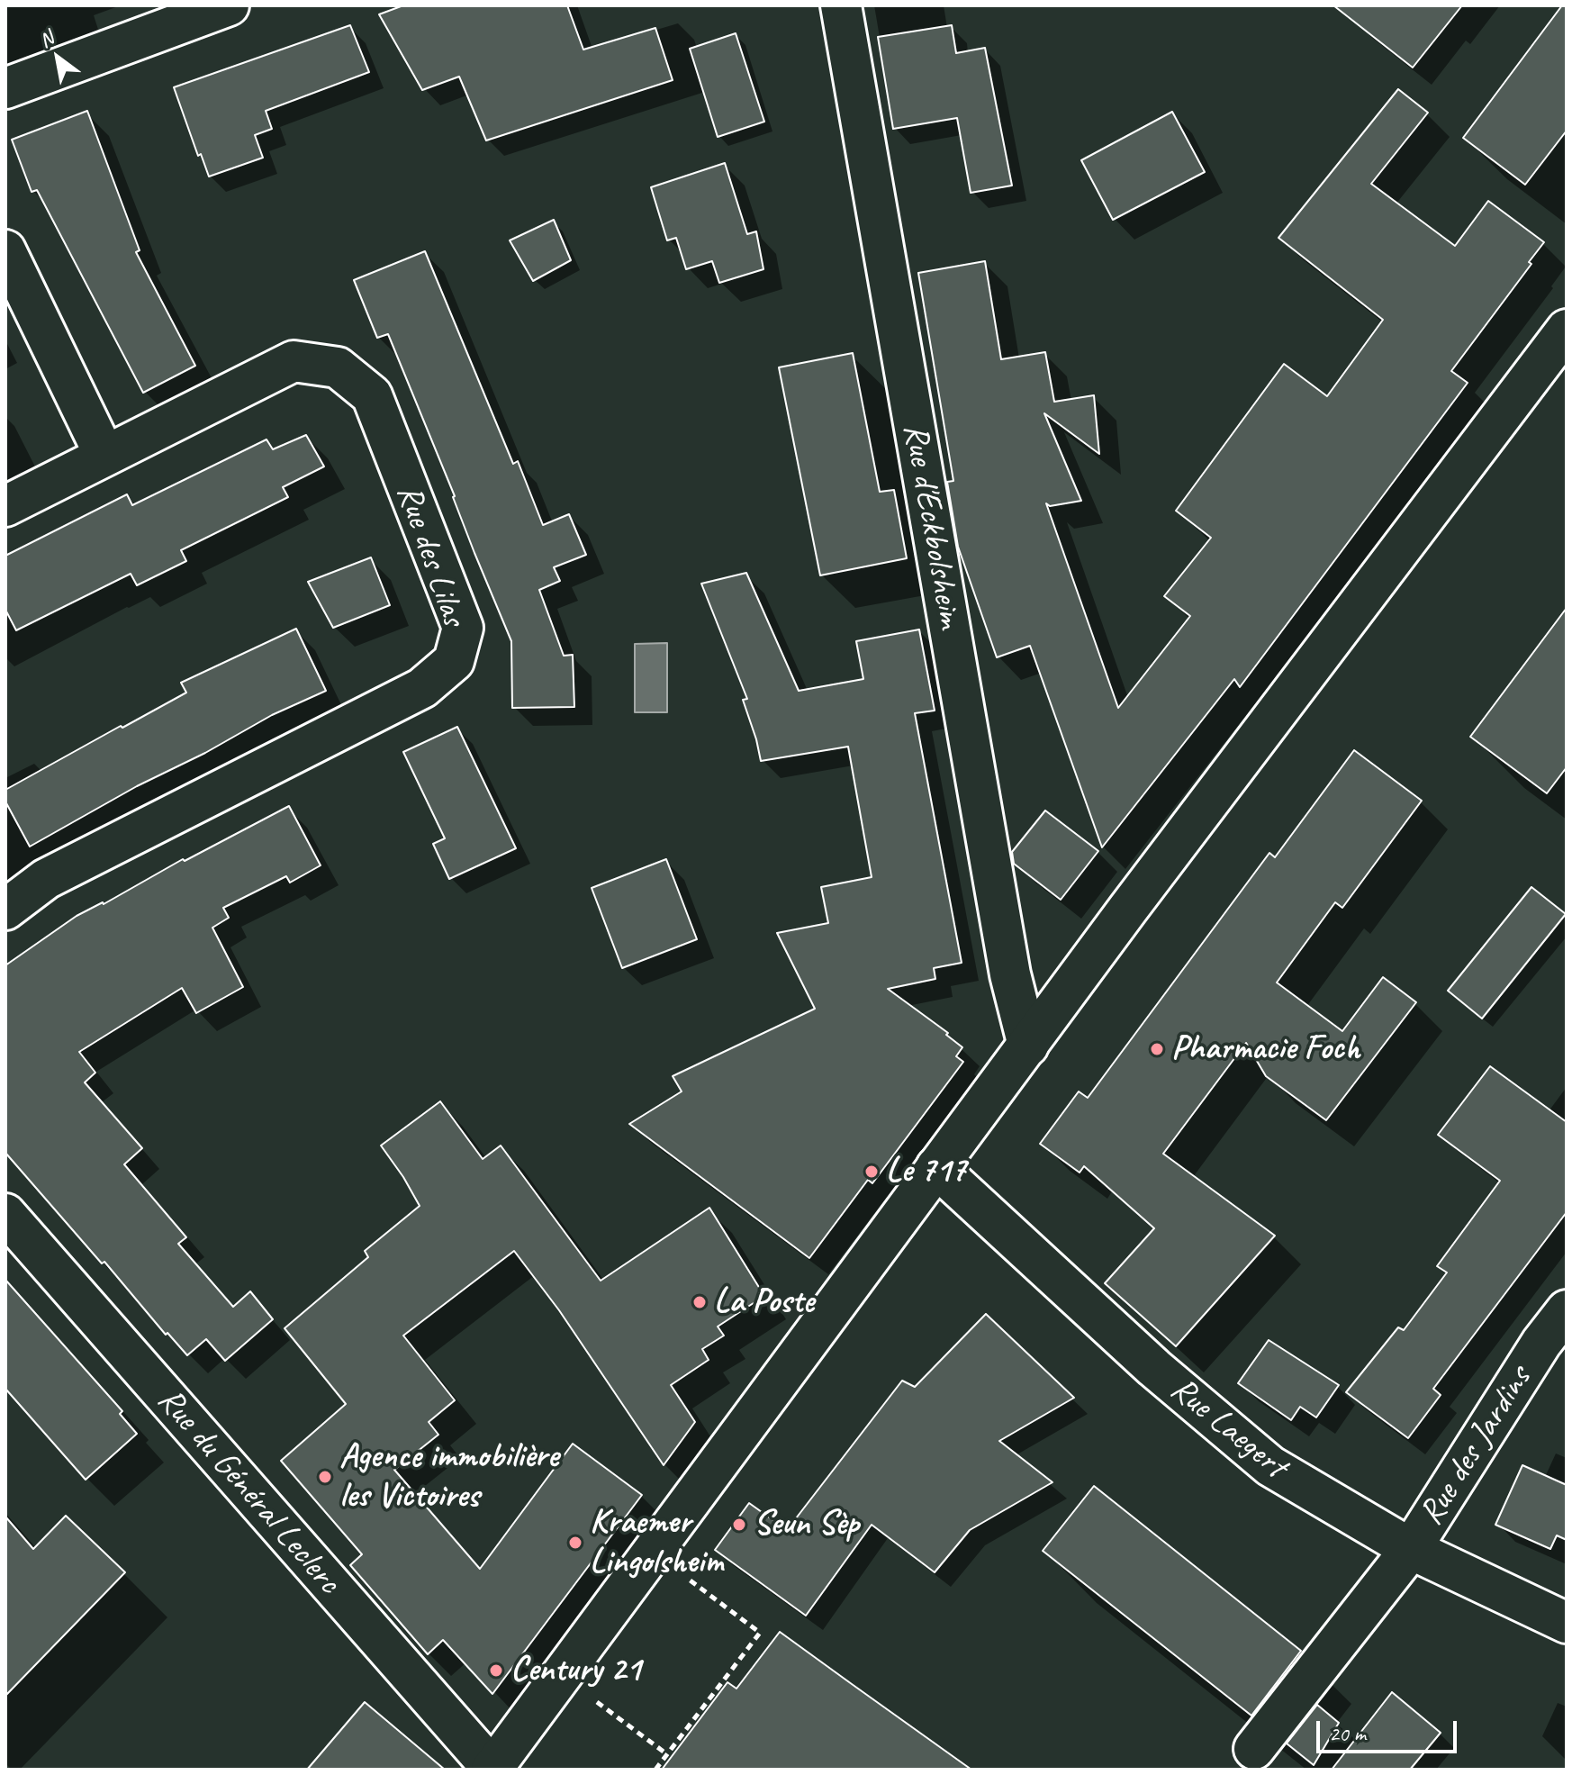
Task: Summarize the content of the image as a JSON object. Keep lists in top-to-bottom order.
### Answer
{
  "streets": {
    "street": [
      "Rue d'Eckbolsheim",
      "Rue des Lilas",
      "Rue Laegert",
      "Rue des Jardins",
      "Rue du Général Leclerc"
    ]
  },
  "crossings": [
    ["Rue Laegert", "Rue des Jardins"]
  ],
  "places": [
    "Pharmacie Foch",
    "Le 717",
    "La Poste",
    "Agence immobilière les Victoires",
    "Seun Sèp",
    "Kraemer Lingolsheim",
    "Century 21"
  ],
  "scale_bar": "20 m",
  "north": "top left"
}
